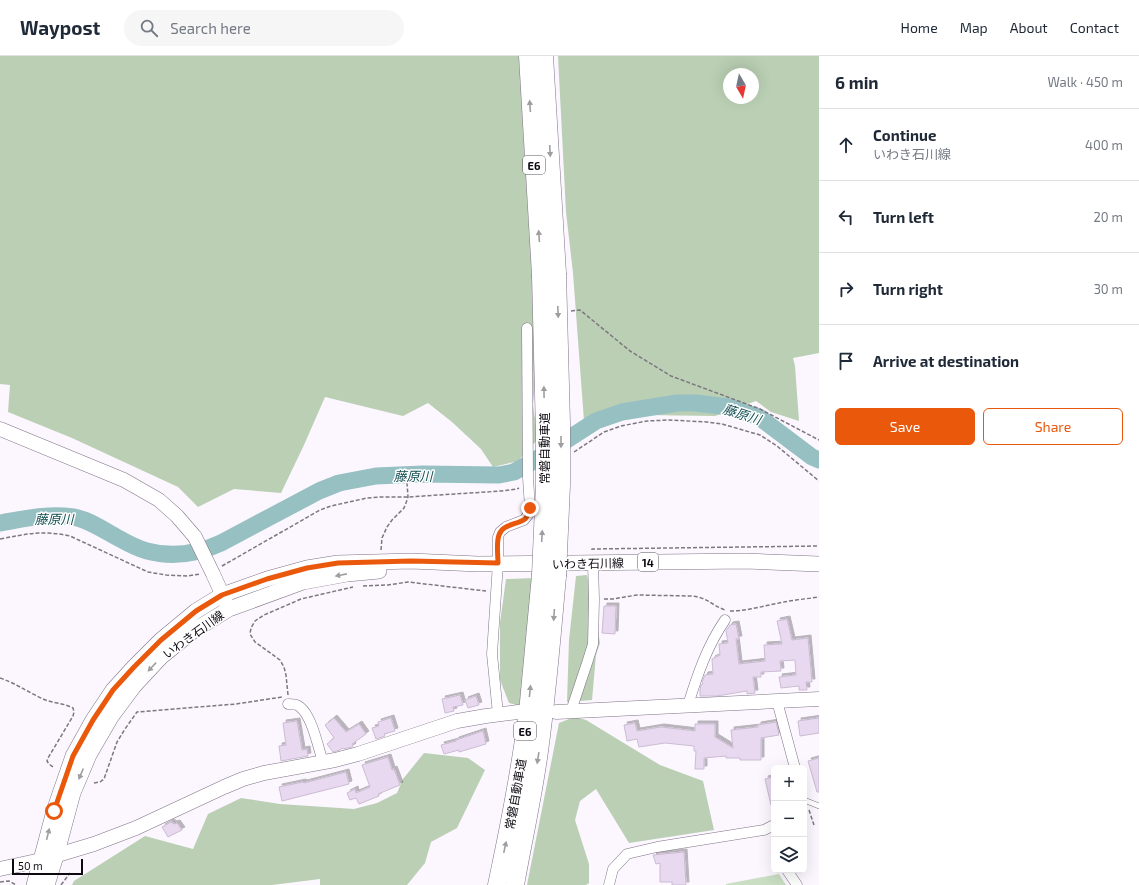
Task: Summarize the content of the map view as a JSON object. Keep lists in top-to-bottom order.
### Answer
{
  "streets": {
    "highway": ["E6", "常磐自動車道"],
    "main road": ["14", "いわき石川線"]
  },
  "water": ["藤原川"],
  "scale_bar": "50 m",
  "north": "bottom",
  "page": {
    "header": "Waypost",
    "search": "Search here",
    "nav": [
      "Home",
      "Map",
      "About",
      "Contact"
    ],
    "heading": ["6 min", "Walk · 450 m"],
    "list": [
      ["Continue", "いわき石川線", "400 m"],
      ["Turn left", "20 m"],
      ["Turn right", "30 m"],
      "Arrive at destination"
    ],
    "buttons": ["Save", "Share"],
    "map_buttons": ["+", "−"],
    "scale": "50 m"
  }
}
